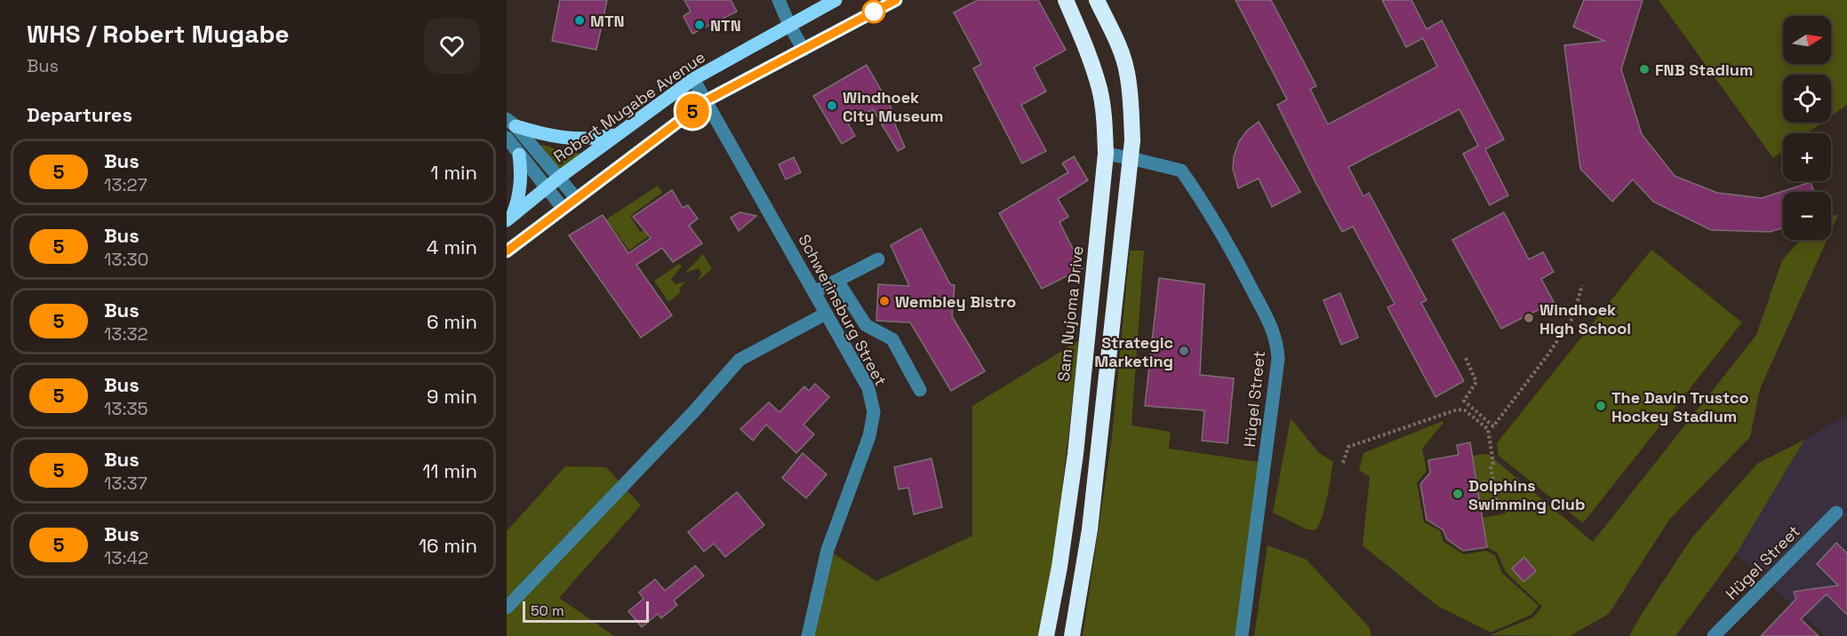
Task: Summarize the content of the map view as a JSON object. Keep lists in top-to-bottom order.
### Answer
{
  "streets": {
    "highway": ["Sam Nujoma Drive"],
    "main road": ["Robert Mugabe Avenue"],
    "street": ["Schwerinsburg Street", "Hügel Street"]
  },
  "crossings": [
    ["Robert Mugabe Avenue", "Schwerinsburg Street"],
    ["Sam Nujoma Drive", "Hügel Street"]
  ],
  "places": [
    "MTN",
    "NTN",
    "FNB Stadium",
    "Windhoek City Museum",
    "Wembley Bistro",
    "Windhoek High School",
    "Strategic Marketing",
    "The Davin Trustco Hockey Stadium",
    "Dolphins Swimming Club"
  ],
  "lines": ["bus line 5"],
  "scale_bar": "50 m",
  "north": "right",
  "page": {
    "heading": [
      ["WHS / Robert Mugabe", "Bus"],
      "Departures"
    ],
    "on_map": "5",
    "map_buttons": ["+", "−"],
    "list": [
      {
        "mark": "5",
        "name": "Bus",
        "note": "13:27",
        "value": "1 min"
      },
      {
        "mark": "5",
        "name": "Bus",
        "note": "13:30",
        "value": "4 min"
      },
      {
        "mark": "5",
        "name": "Bus",
        "note": "13:32",
        "value": "6 min"
      },
      {
        "mark": "5",
        "name": "Bus",
        "note": "13:35",
        "value": "9 min"
      },
      {
        "mark": "5",
        "name": "Bus",
        "note": "13:37",
        "value": "11 min"
      },
      {
        "mark": "5",
        "name": "Bus",
        "note": "13:42",
        "value": "16 min"
      }
    ],
    "scale": "50 m"
  }
}
